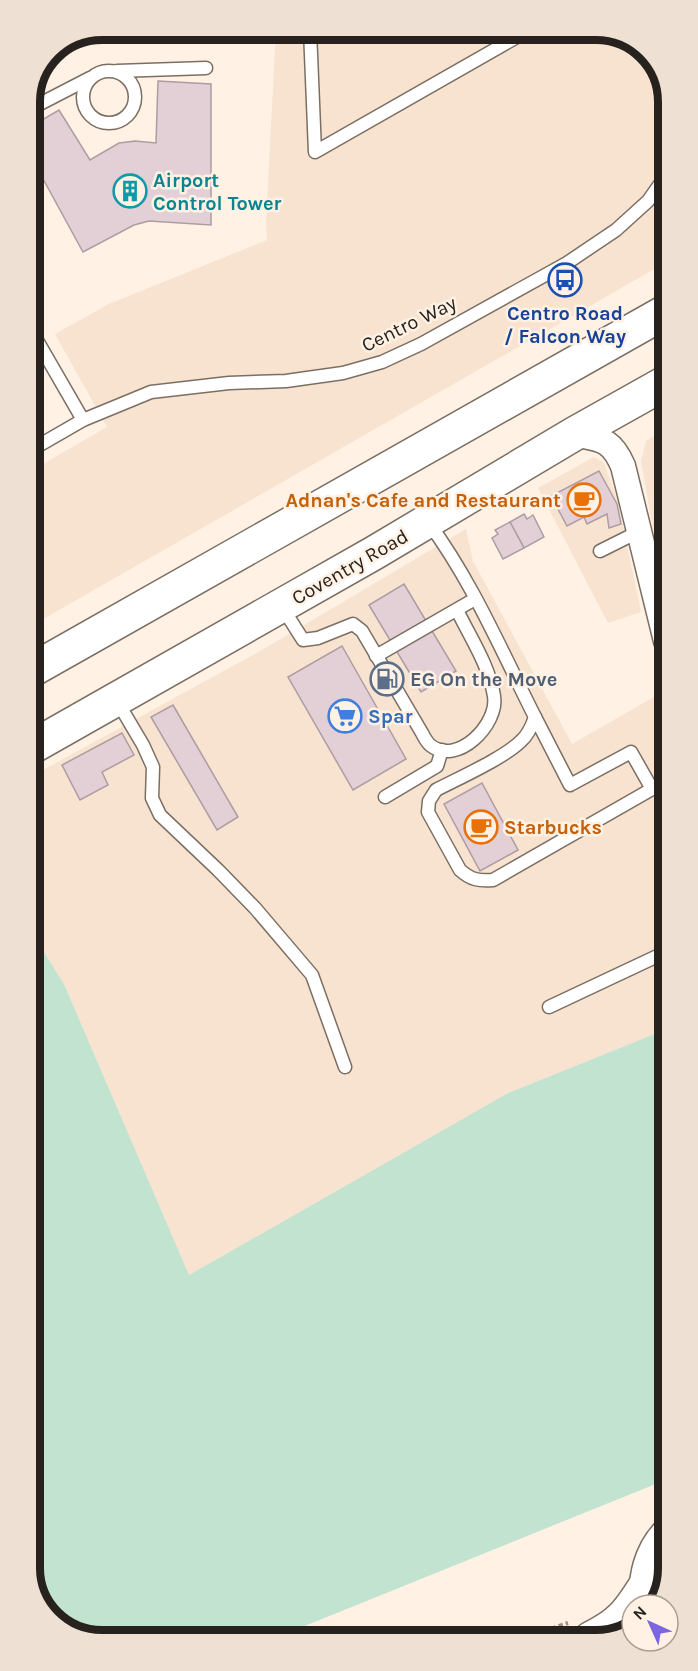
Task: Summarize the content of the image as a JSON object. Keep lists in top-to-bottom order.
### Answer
{
  "streets": {
    "highway": ["Coventry Road"],
    "lane": ["Centro Way"]
  },
  "places": {
    "building": ["Airport Control Tower"],
    "bus stop": ["Centro Road / Falcon Way"],
    "cafe": ["Adnan's Cafe and Restaurant", "Starbucks"],
    "fuel station": ["EG On the Move"],
    "supermarket": ["Spar"]
  },
  "north": "top left"
}
